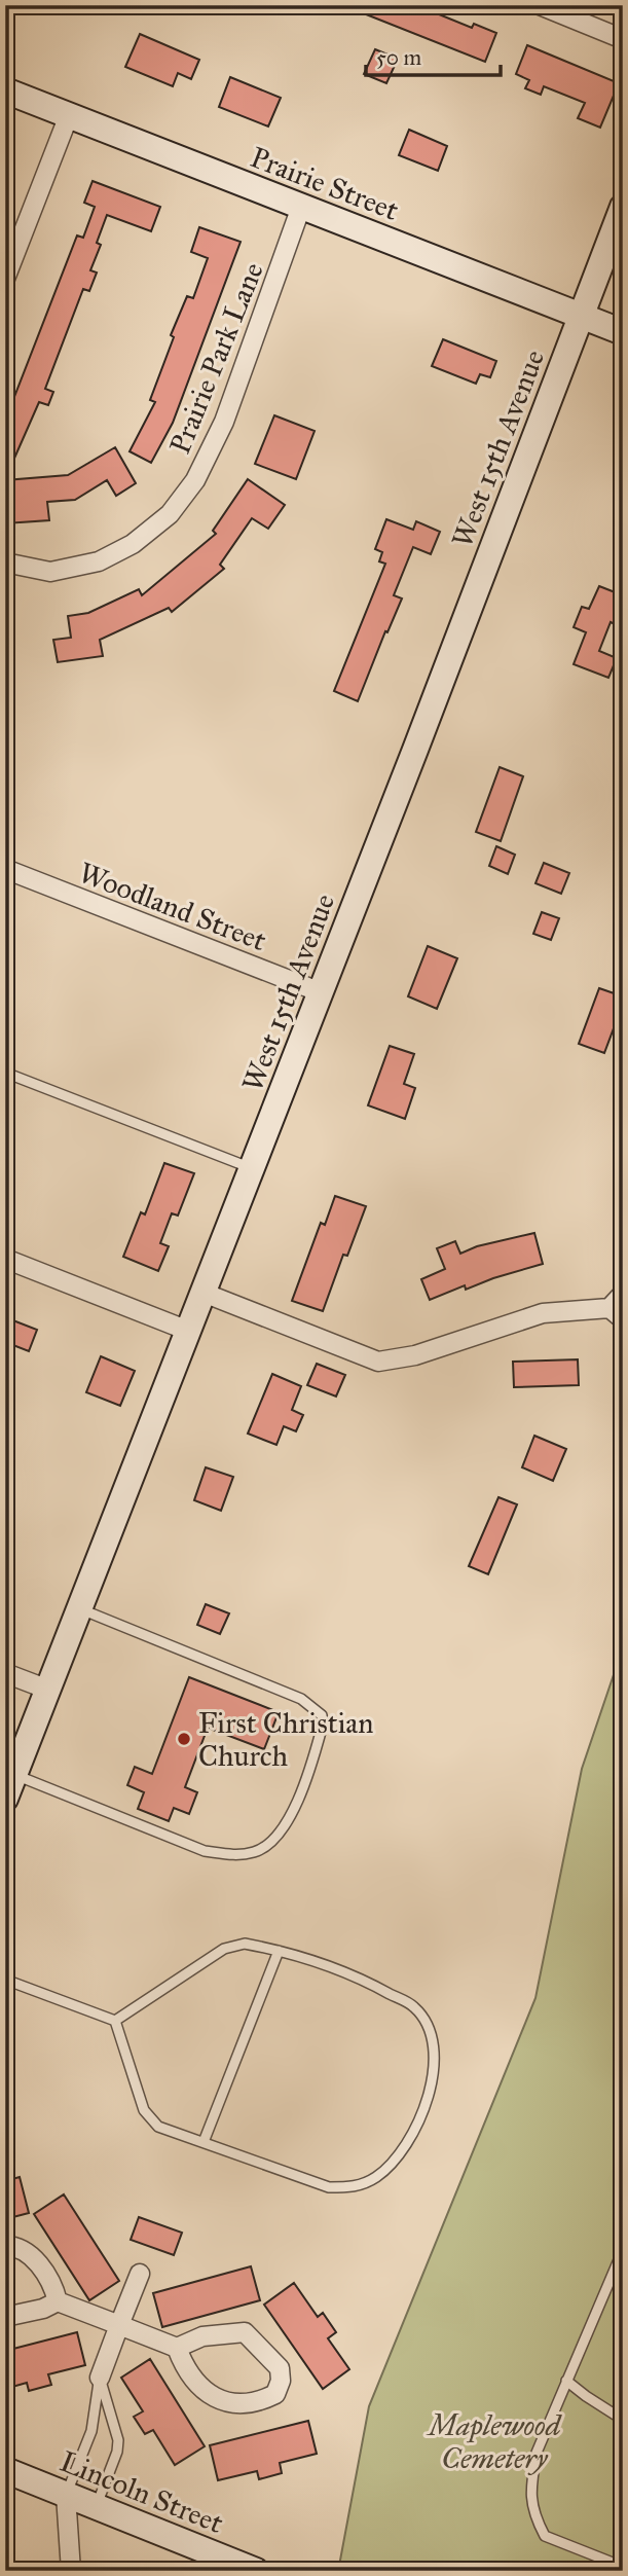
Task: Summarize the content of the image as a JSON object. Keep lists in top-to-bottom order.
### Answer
{
  "streets": {
    "street": [
      "Prairie Street",
      "Prairie Park Lane",
      "West 15th Avenue",
      "Woodland Street",
      "Lincoln Street"
    ]
  },
  "crossings": [
    ["Prairie Street", "Prairie Park Lane"],
    ["Prairie Street", "West 15th Avenue"],
    ["West 15th Avenue", "Woodland Street"]
  ],
  "parks": ["Maplewood Cemetery"],
  "places": ["First Christian Church"],
  "scale_bar": "50 m"
}
